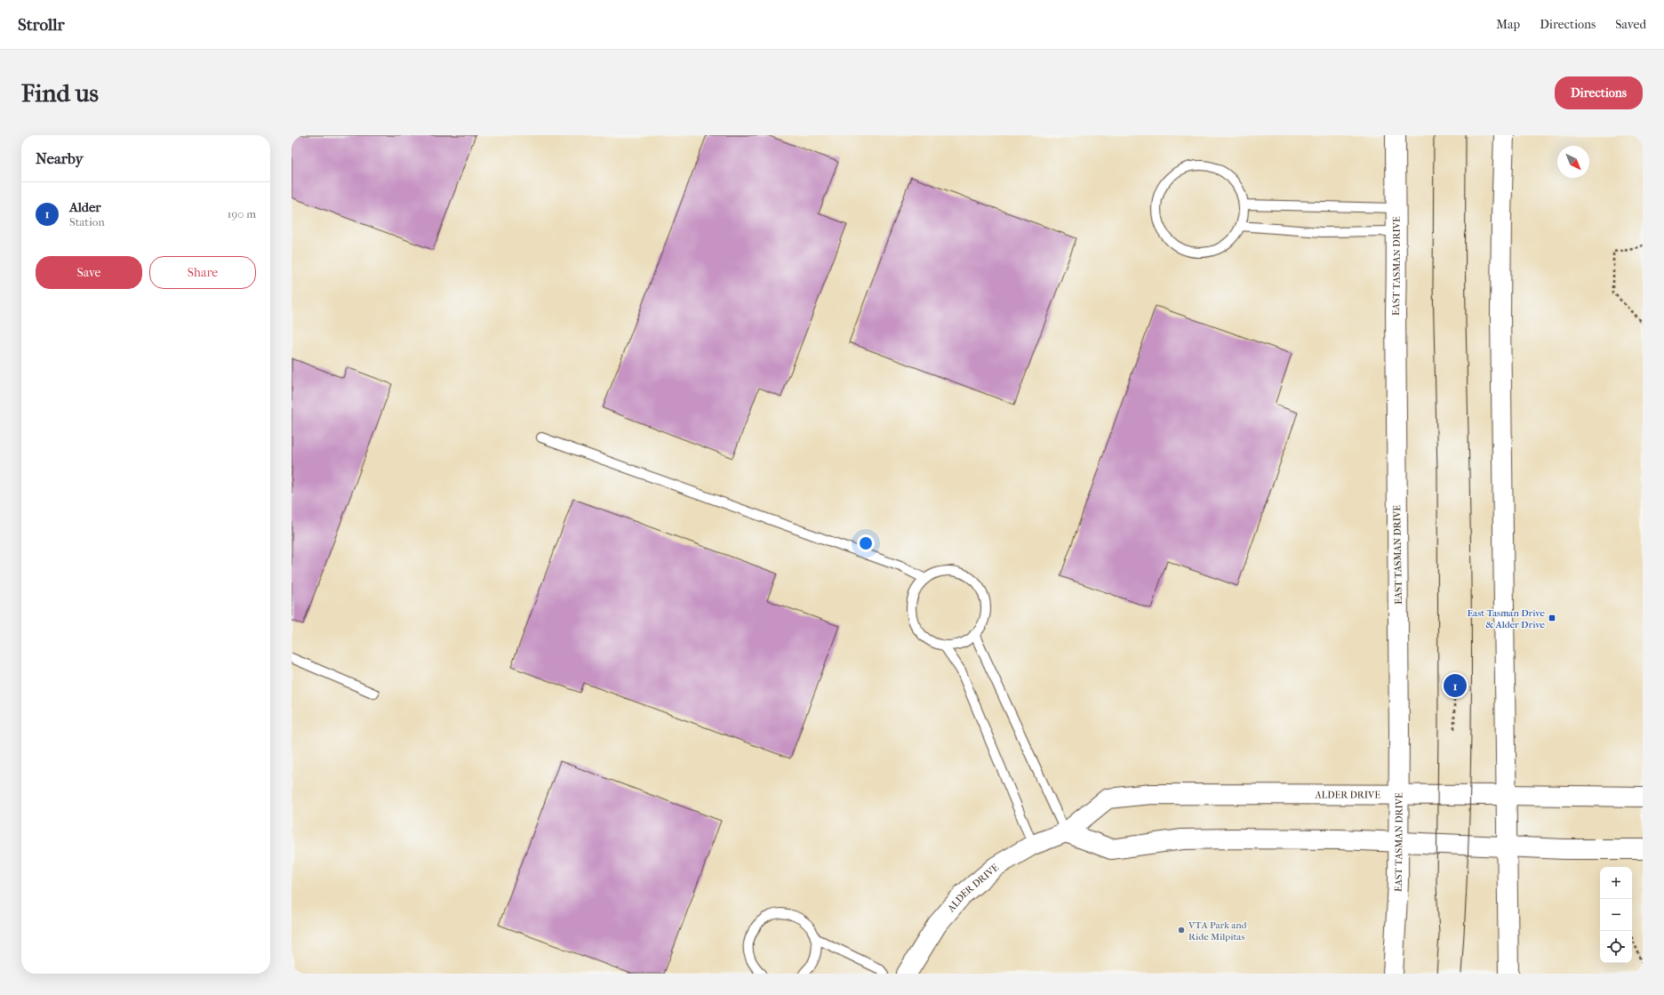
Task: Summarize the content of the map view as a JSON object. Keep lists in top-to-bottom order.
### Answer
{
  "streets": {
    "main road": ["EAST TASMAN DRIVE", "ALDER DRIVE"]
  },
  "crossings": [
    ["EAST TASMAN DRIVE", "ALDER DRIVE"]
  ],
  "places": {
    "transit": ["East Tasman Drive & Alder Drive"],
    "other": ["VTA Park and Ride Milpitas"]
  },
  "north": "bottom right",
  "page": {
    "header": "Strollr",
    "nav": ["Map", "Directions", "Saved"],
    "buttons": [
      "Directions",
      ["Save", "Share"]
    ],
    "title": "Find us",
    "heading": "Nearby",
    "list": [
      {
        "mark": "1",
        "name": "Alder",
        "note": "Station",
        "value": "190 m"
      }
    ],
    "pins": "1",
    "map_buttons": ["+", "−"]
  }
}
